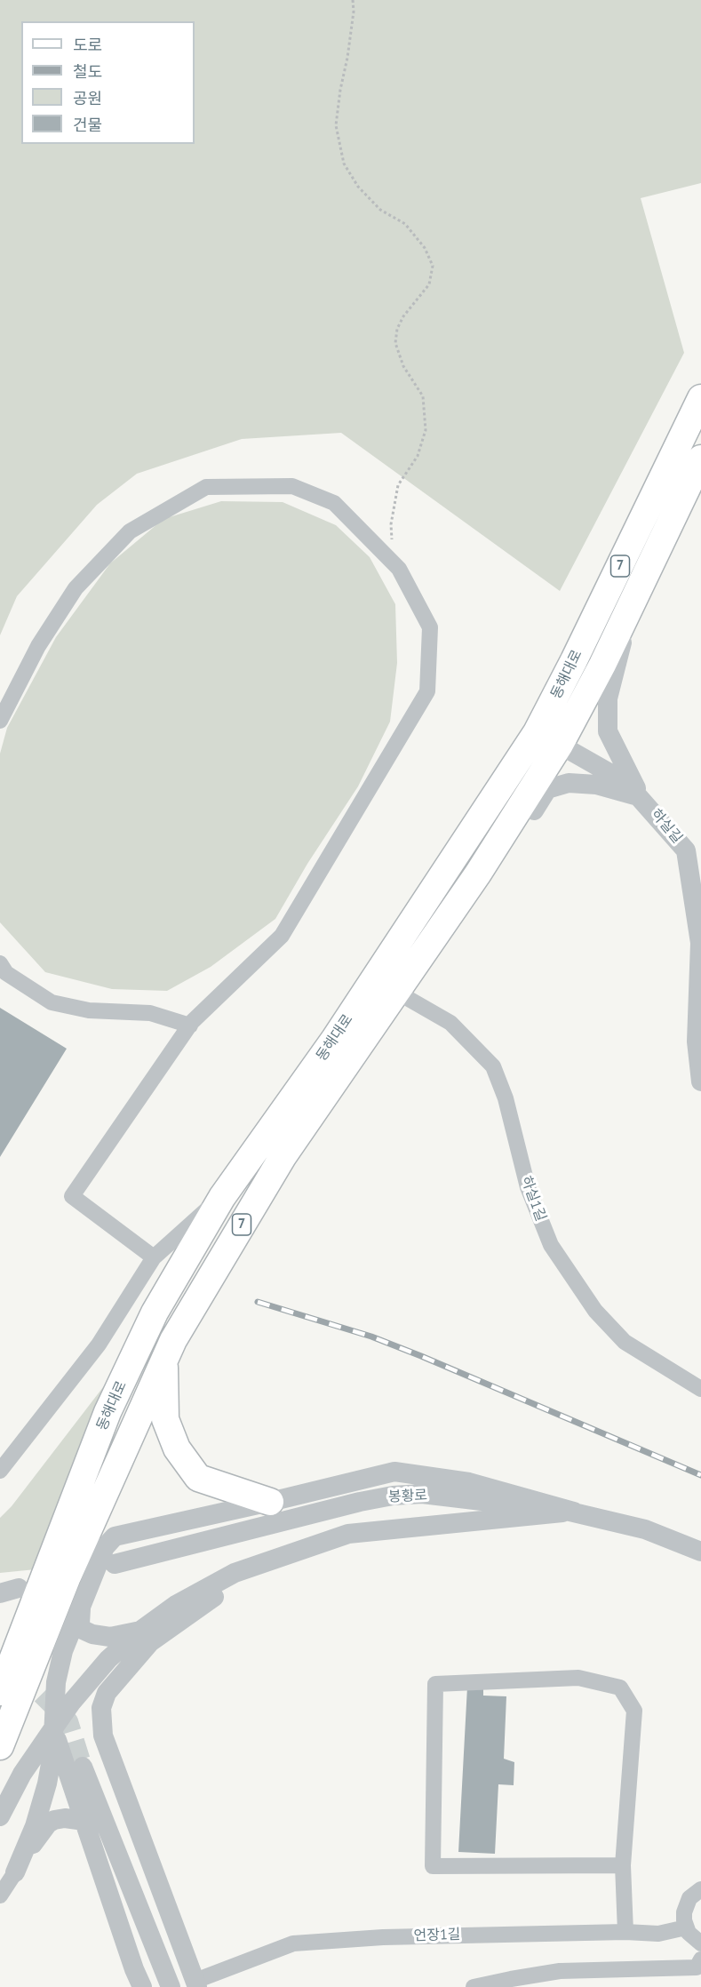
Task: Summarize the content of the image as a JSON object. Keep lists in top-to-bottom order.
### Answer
{
  "streets": {
    "main road": ["7", "동해대로"],
    "street": [
      "하실길",
      "하실1길",
      "봉황로",
      "언장1길"
    ]
  },
  "crossings": [
    ["동해대로", "하실길"],
    ["동해대로", "하실1길"]
  ],
  "legend": [
    "도로",
    "철도",
    "공원",
    "건물"
  ]
}
